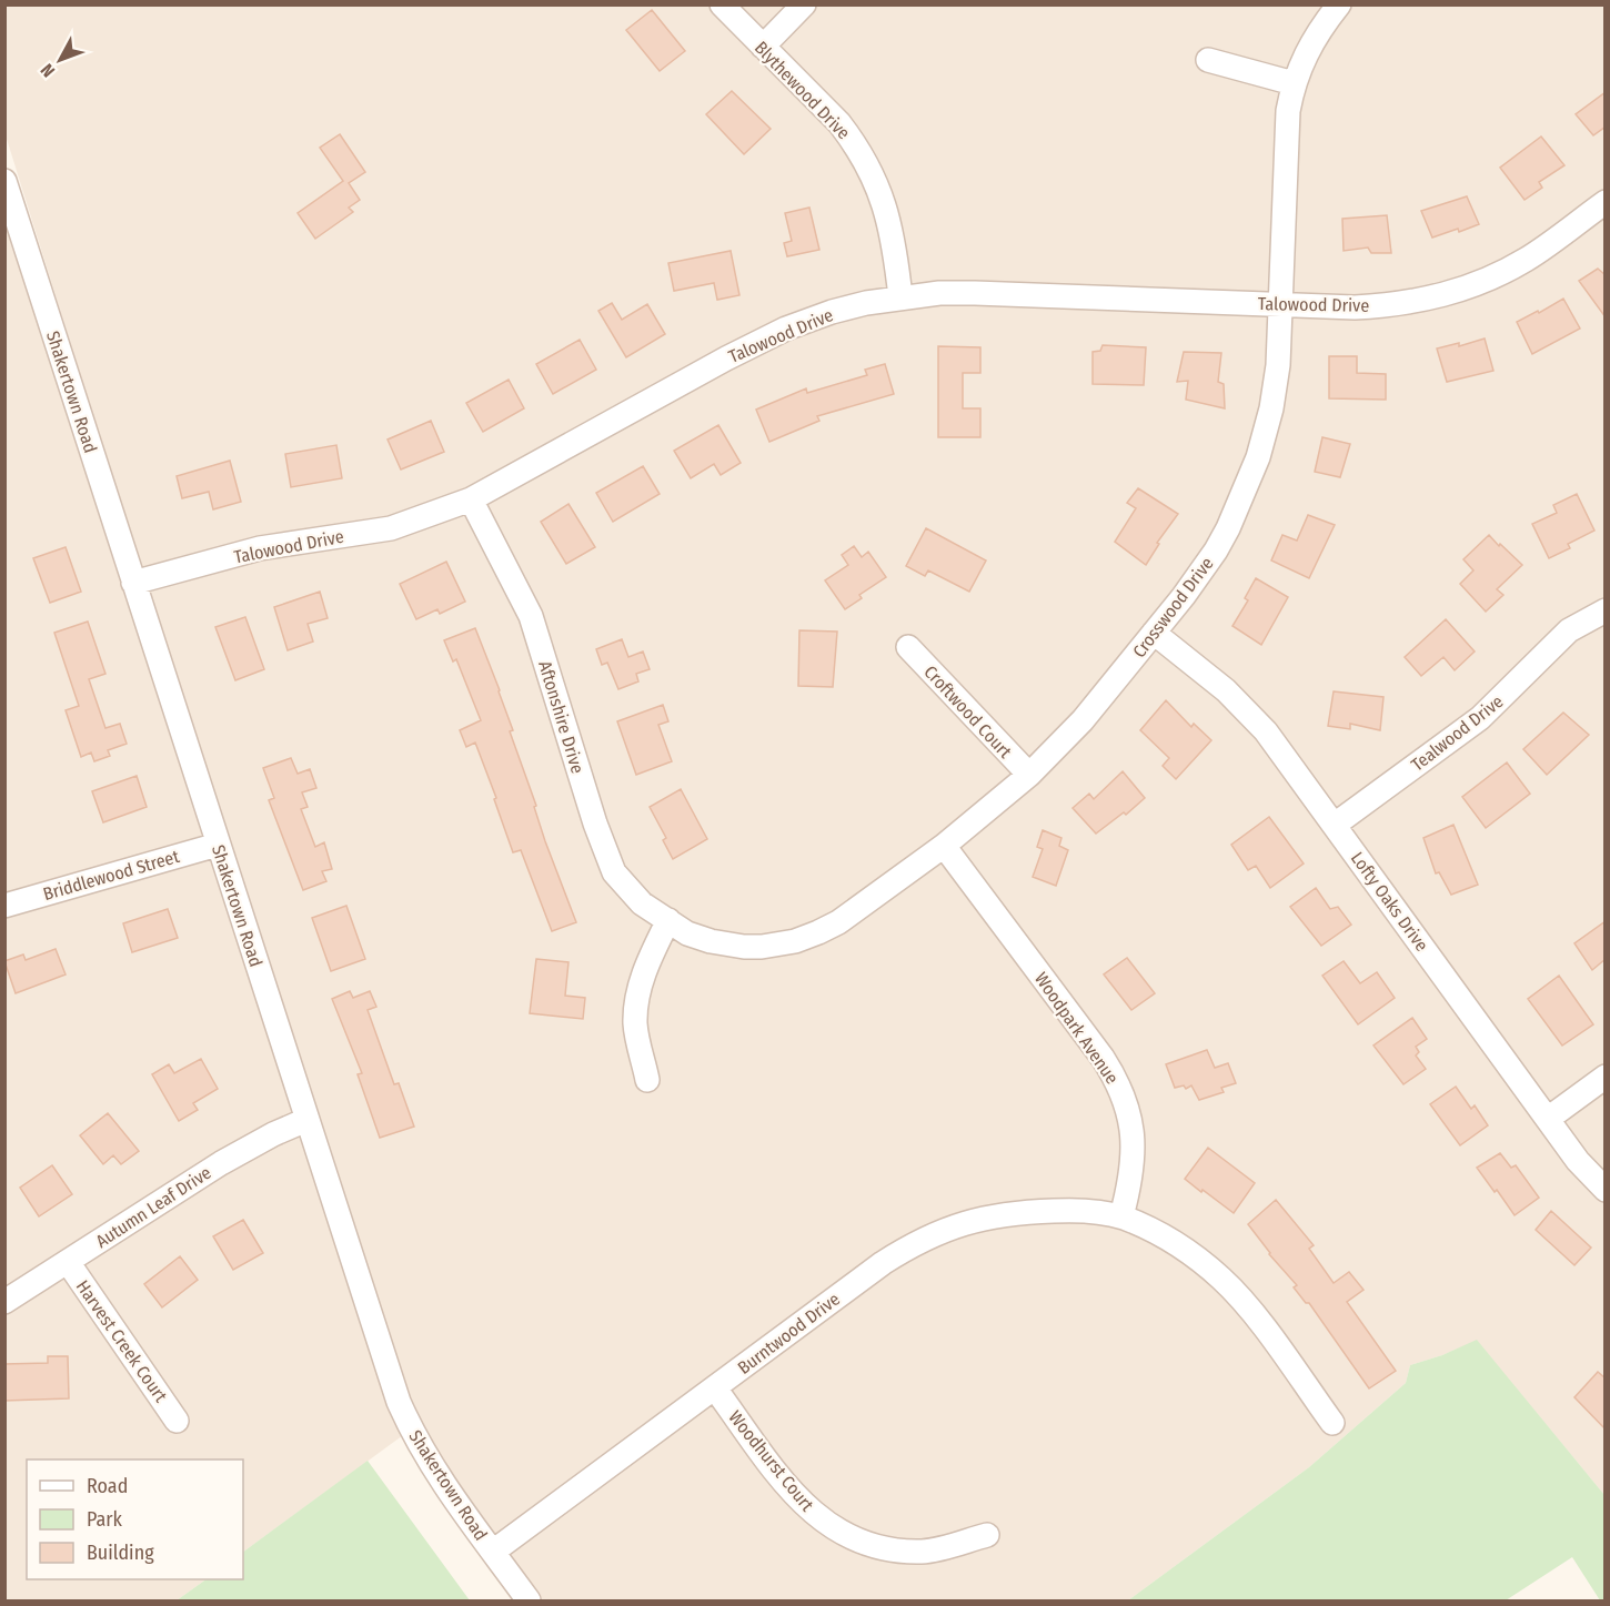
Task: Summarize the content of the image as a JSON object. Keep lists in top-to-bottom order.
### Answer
{
  "streets": {
    "street": [
      "Blythewood Drive",
      "Talowood Drive",
      "Shakertown Road",
      "Crosswood Drive",
      "Croftwood Court",
      "Aftonshire Drive",
      "Tealwood Drive",
      "Briddlewood Street",
      "Lofty Oaks Drive",
      "Woodpark Avenue",
      "Autumn Leaf Drive",
      "Burntwood Drive",
      "Harvest Creek Court",
      "Woodhurst Court"
    ]
  },
  "crossings": [
    ["Blythewood Drive", "Talowood Drive"],
    ["Talowood Drive", "Shakertown Road"],
    ["Talowood Drive", "Crosswood Drive"],
    ["Talowood Drive", "Aftonshire Drive"],
    ["Shakertown Road", "Briddlewood Street"],
    ["Shakertown Road", "Autumn Leaf Drive"],
    ["Shakertown Road", "Burntwood Drive"],
    ["Crosswood Drive", "Croftwood Court"],
    ["Crosswood Drive", "Aftonshire Drive"],
    ["Crosswood Drive", "Lofty Oaks Drive"],
    ["Crosswood Drive", "Woodpark Avenue"],
    ["Tealwood Drive", "Lofty Oaks Drive"],
    ["Woodpark Avenue", "Burntwood Drive"],
    ["Autumn Leaf Drive", "Harvest Creek Court"],
    ["Burntwood Drive", "Woodhurst Court"]
  ],
  "legend": ["Road", "Park", "Building"],
  "north": "bottom left"
}
